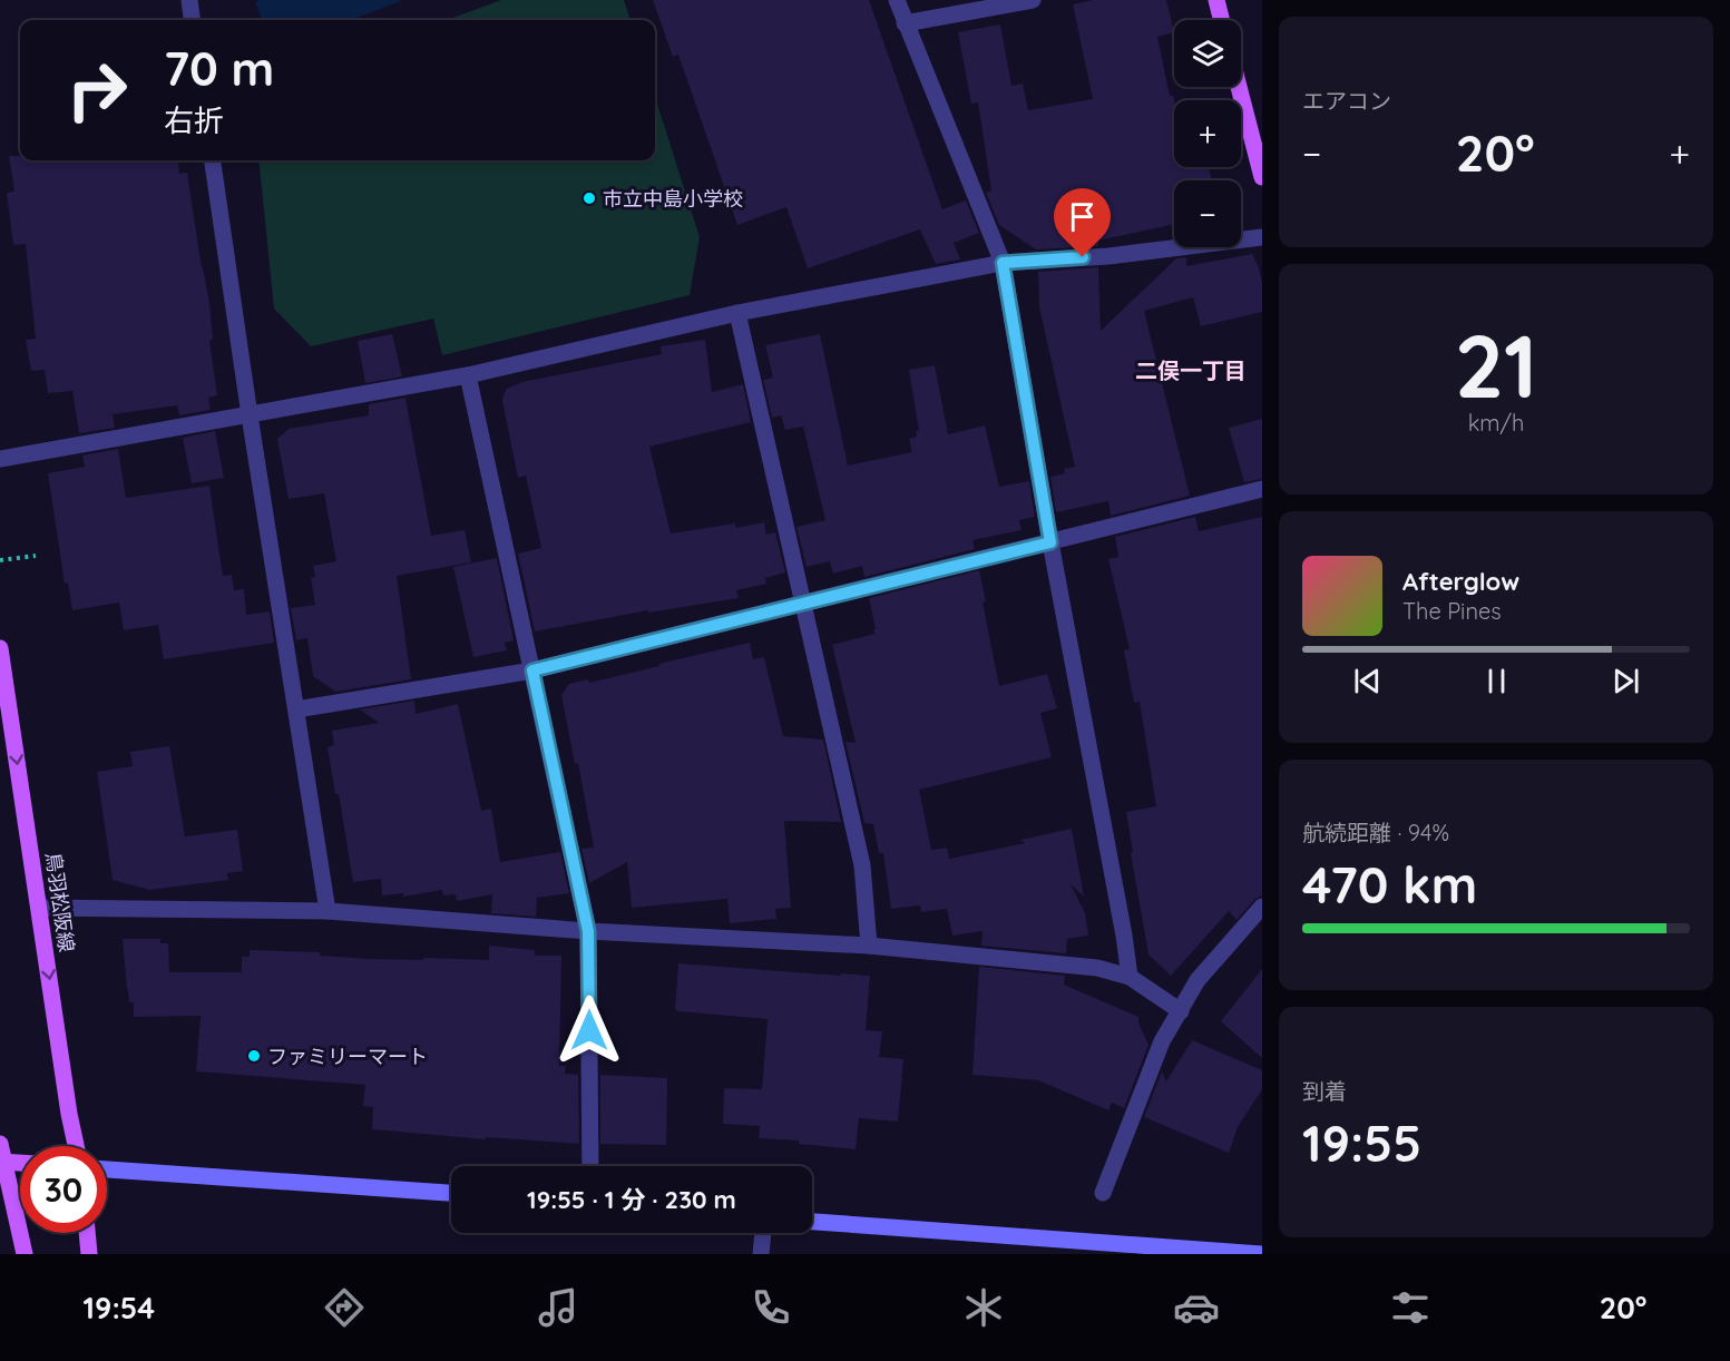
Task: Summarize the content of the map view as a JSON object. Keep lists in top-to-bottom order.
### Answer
{
  "streets": {
    "main road": ["鳥羽松阪線"]
  },
  "one_way": ["鳥羽松阪線"],
  "districts": ["二俣一丁目"],
  "places": ["市立中島小学校", "ファミリーマート"],
  "page": {
    "tile": [
      "エアコン",
      ["21", "km/h"],
      ["航続距離 · 94%", "470 km"],
      ["到着", "19:55"]
    ],
    "map_buttons": ["+", "−"],
    "turn": ["70 m", "右折"],
    "heat": ["−", "20°", "+"],
    "song": ["Afterglow", "The Pines"],
    "limit": "30",
    "trip": "19:55 · 1 分 · 230 m",
    "tabs": ["19:54", "20°"]
  }
}
